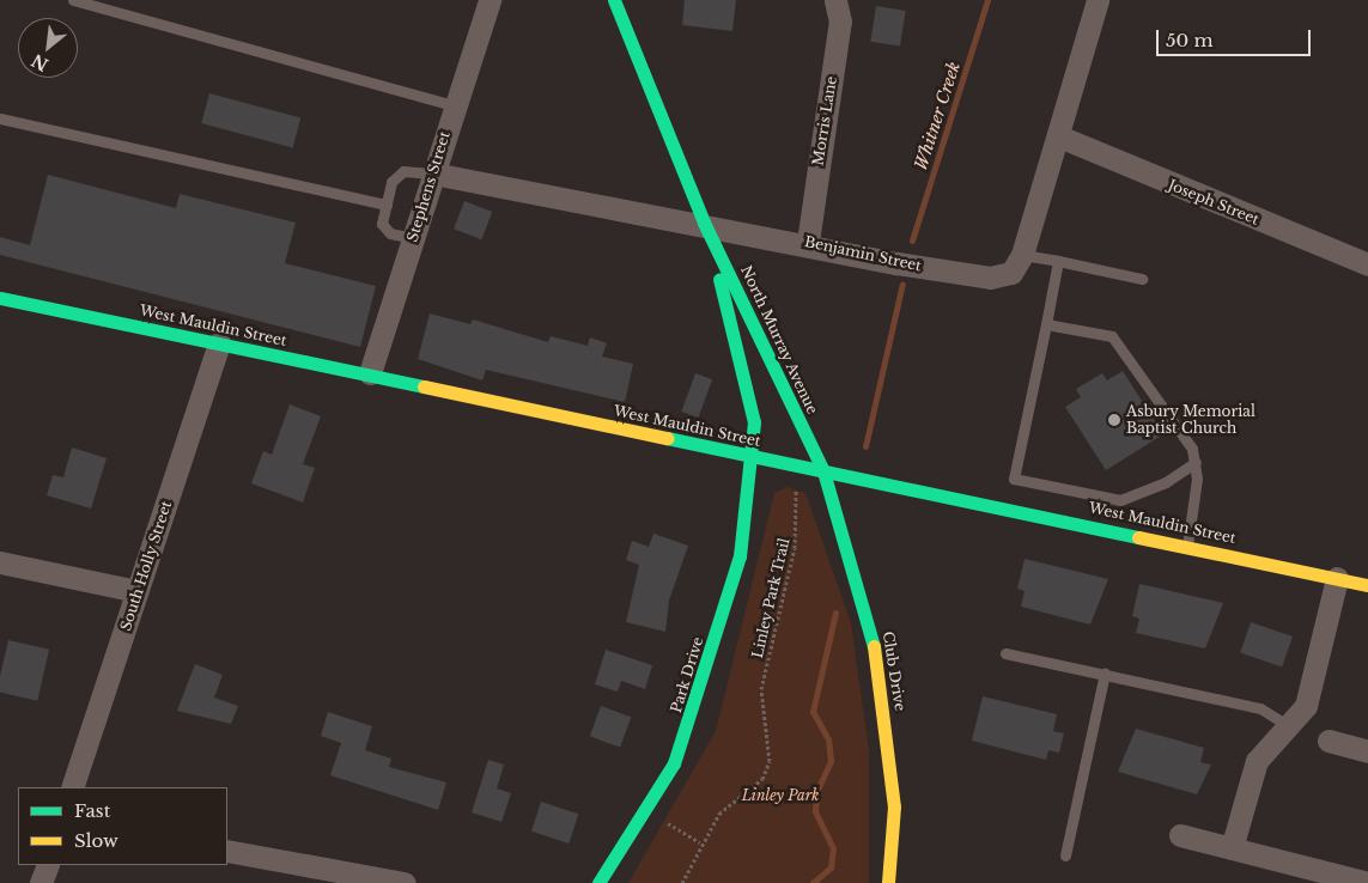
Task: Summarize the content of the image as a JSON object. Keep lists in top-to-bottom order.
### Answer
{
  "streets": {
    "main road": [
      "West Mauldin Street",
      "North Murray Avenue",
      "Club Drive",
      "Park Drive"
    ],
    "street": [
      "Morris Lane",
      "Stephens Street",
      "Joseph Street",
      "Benjamin Street",
      "South Holly Street"
    ],
    "path": ["Linley Park Trail"]
  },
  "crossings": [
    ["Morris Lane", "Benjamin Street"],
    ["Stephens Street", "Benjamin Street"],
    ["Stephens Street", "West Mauldin Street"],
    ["Joseph Street", "Benjamin Street"],
    ["Benjamin Street", "North Murray Avenue"],
    ["West Mauldin Street", "North Murray Avenue"],
    ["West Mauldin Street", "South Holly Street"],
    ["West Mauldin Street", "Linley Park Trail"],
    ["West Mauldin Street", "Club Drive"],
    ["West Mauldin Street", "Park Drive"],
    ["North Murray Avenue", "Club Drive"],
    ["North Murray Avenue", "Park Drive"]
  ],
  "water": ["Whitner Creek"],
  "parks": ["Linley Park"],
  "places": ["Asbury Memorial Baptist Church"],
  "legend": ["Fast", "Slow"],
  "scale_bar": "50 m",
  "north": "bottom left"
}
